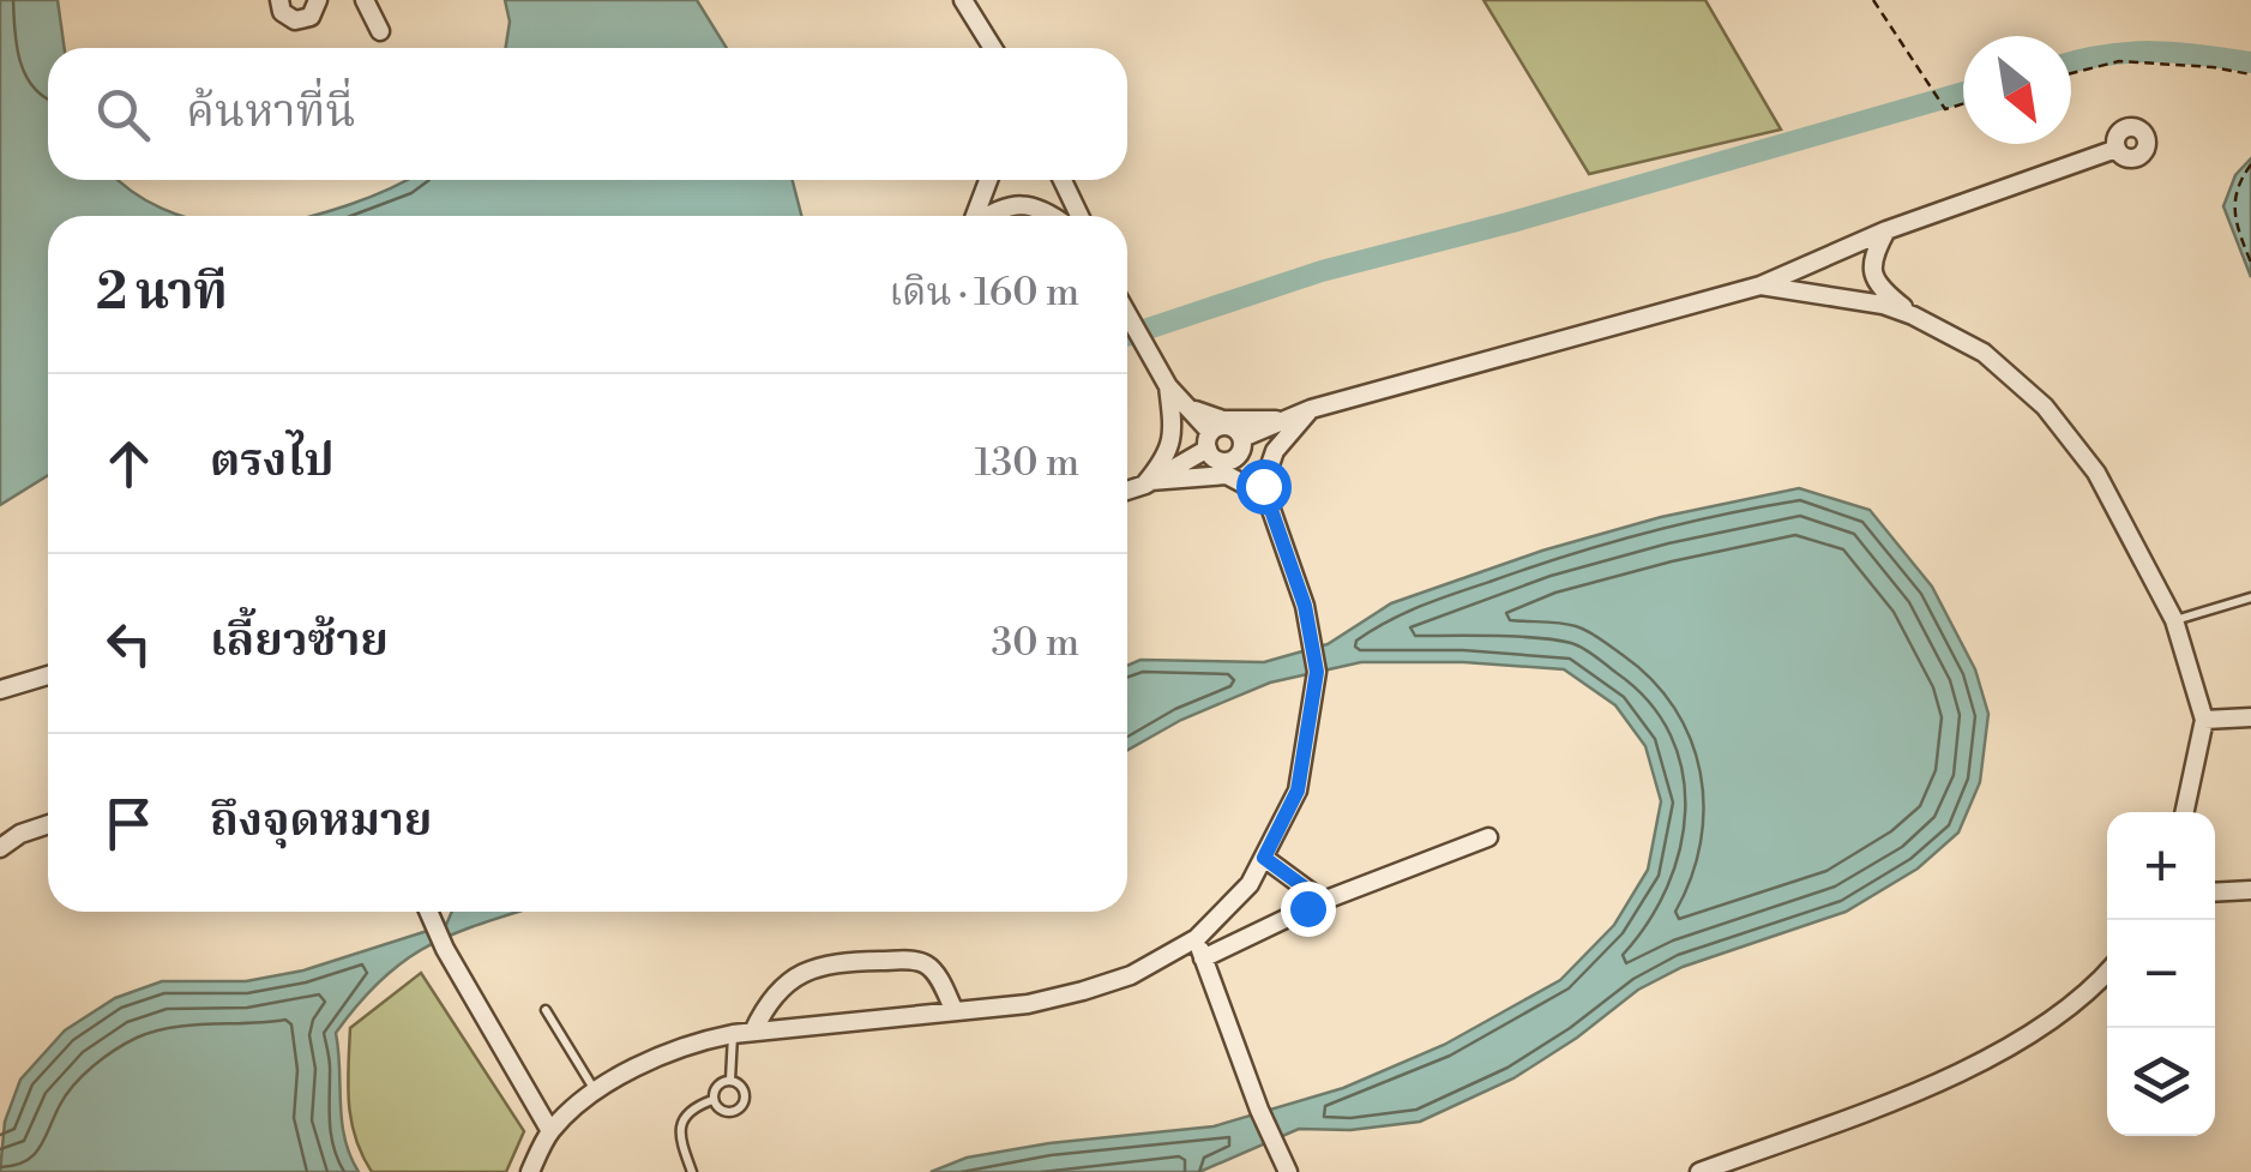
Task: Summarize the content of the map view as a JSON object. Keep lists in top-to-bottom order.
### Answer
{
  "north": "bottom right",
  "page": {
    "search": "ค้นหาที่นี่",
    "heading": ["2 นาที", "เดิน · 160 m"],
    "list": [
      ["ตรงไป", "130 m"],
      ["เลี้ยวซ้าย", "30 m"],
      "ถึงจุดหมาย"
    ],
    "map_buttons": ["+", "−"]
  }
}
